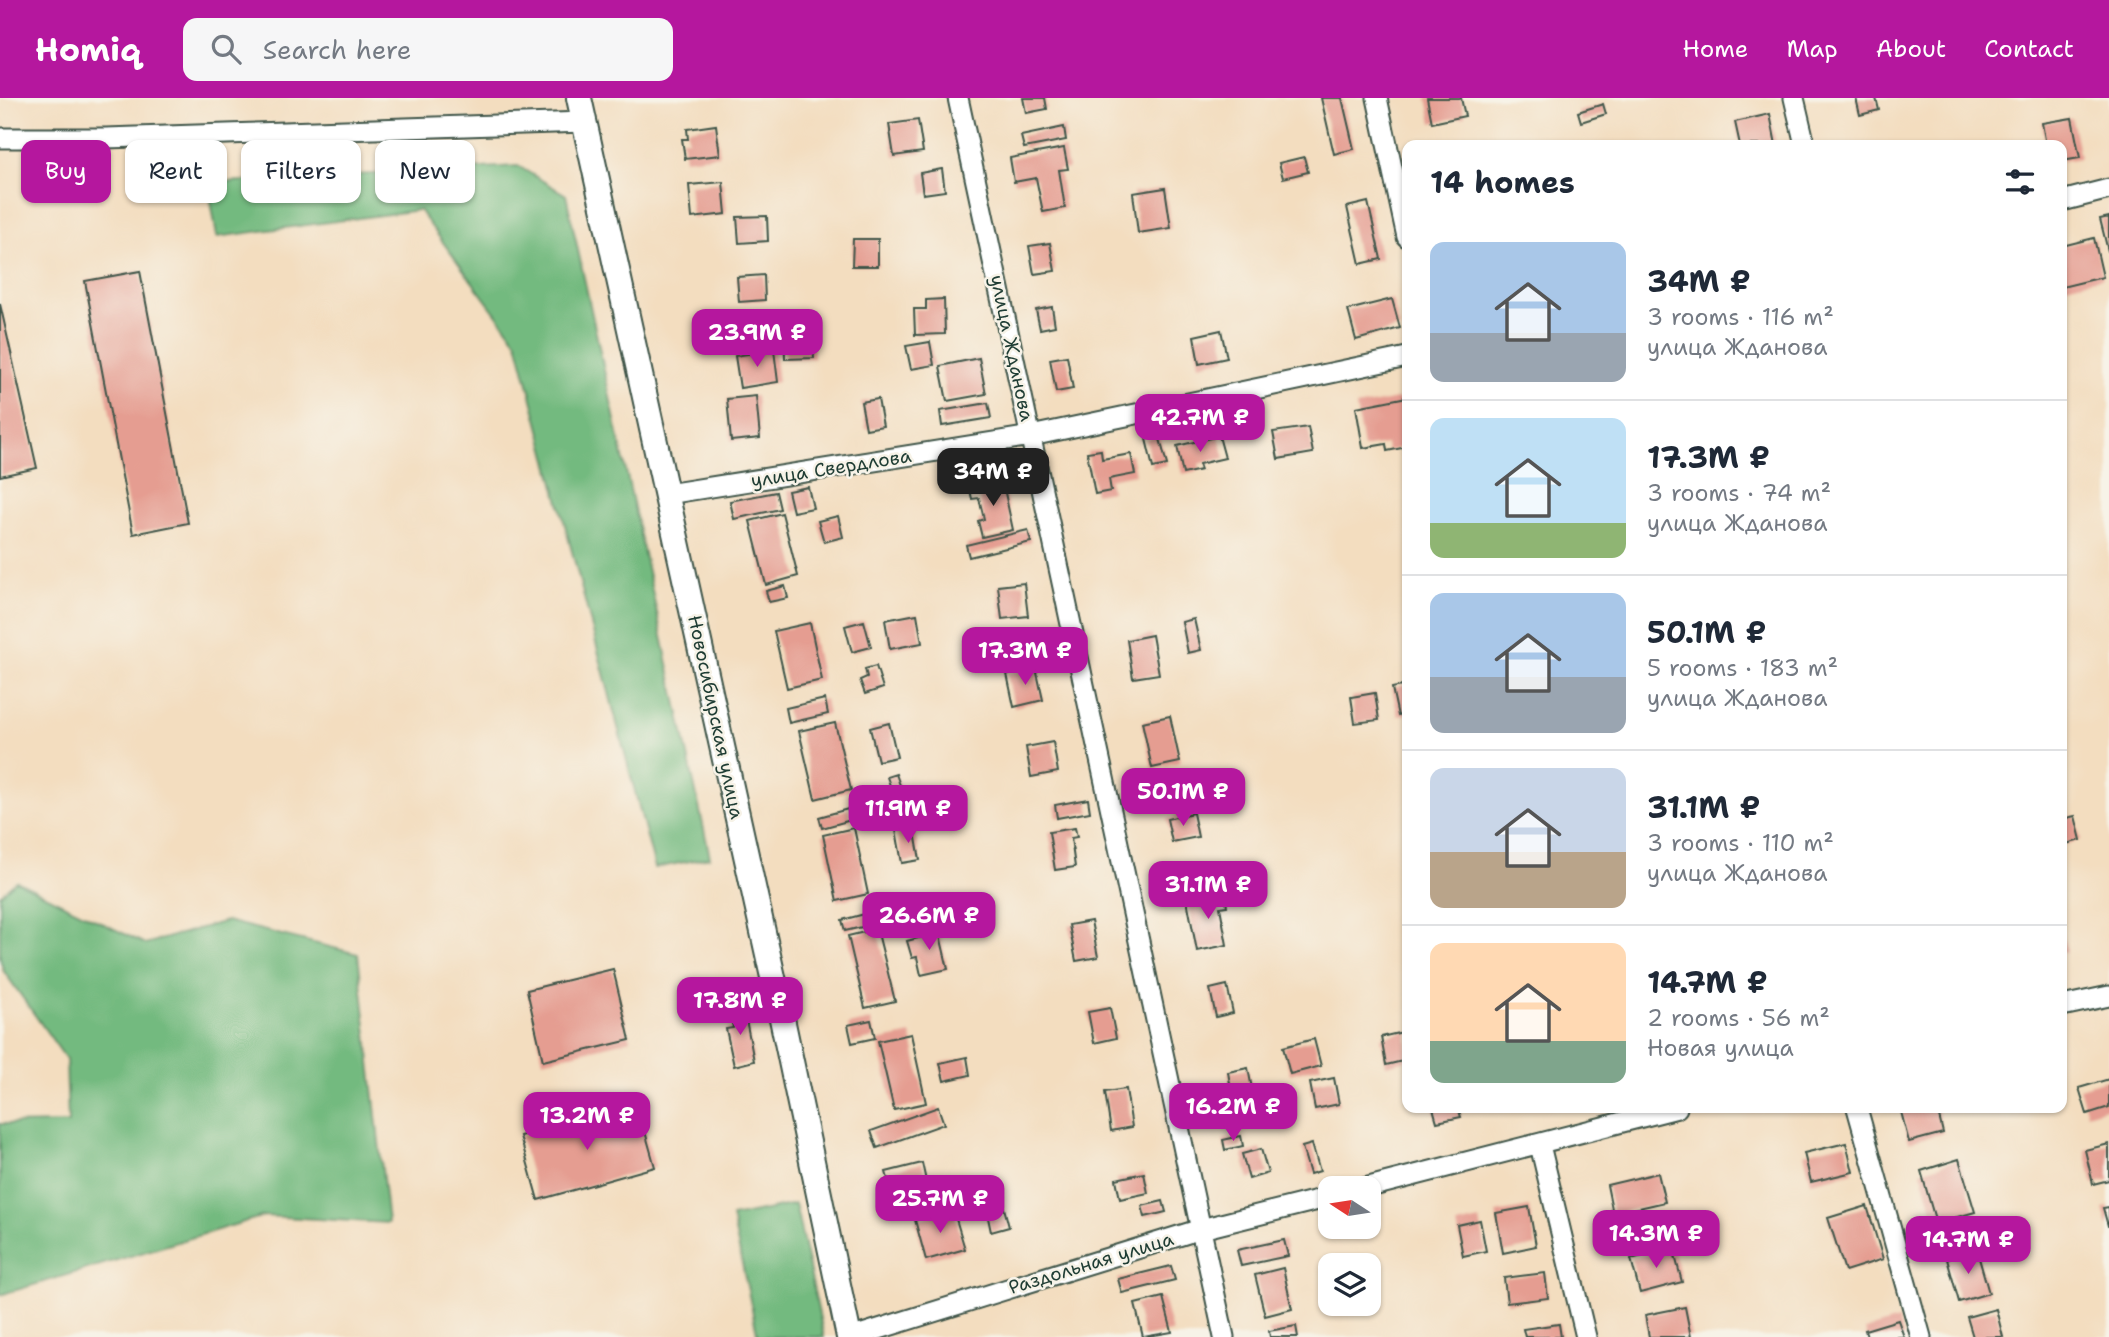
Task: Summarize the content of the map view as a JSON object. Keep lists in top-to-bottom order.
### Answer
{
  "streets": {
    "street": [
      "улица Жданова",
      "улица Свердлова",
      "Новосибирская улица",
      "Раздольная улица"
    ]
  },
  "crossings": [
    ["улица Жданова", "улица Свердлова"],
    ["улица Жданова", "Раздольная улица"],
    ["улица Свердлова", "Новосибирская улица"],
    ["Новосибирская улица", "Раздольная улица"]
  ],
  "north": "left",
  "page": {
    "header": "Homiq",
    "search": "Search here",
    "nav": [
      "Home",
      "Map",
      "About",
      "Contact"
    ],
    "chip": [
      "Buy",
      "Rent",
      "Filters",
      "New"
    ],
    "heading": "14 homes",
    "list": [
      {
        "name": "34M ₽",
        "note": "3 rooms · 116 m² · улица Жданова"
      },
      {
        "name": "17.3M ₽",
        "note": "3 rooms · 74 m² · улица Жданова"
      },
      {
        "name": "50.1M ₽",
        "note": "5 rooms · 183 m² · улица Жданова"
      },
      {
        "name": "31.1M ₽",
        "note": "3 rooms · 110 m² · улица Жданова"
      },
      {
        "name": "14.7M ₽",
        "note": "2 rooms · 56 m² · Новая улица"
      }
    ],
    "price": [
      "23.9M ₽",
      "42.7M ₽",
      "34M ₽",
      "17.3M ₽",
      "50.1M ₽",
      "11.9M ₽",
      "31.1M ₽",
      "26.6M ₽",
      "17.8M ₽",
      "16.2M ₽",
      "13.2M ₽",
      "25.7M ₽",
      "14.3M ₽",
      "14.7M ₽"
    ]
  }
}
